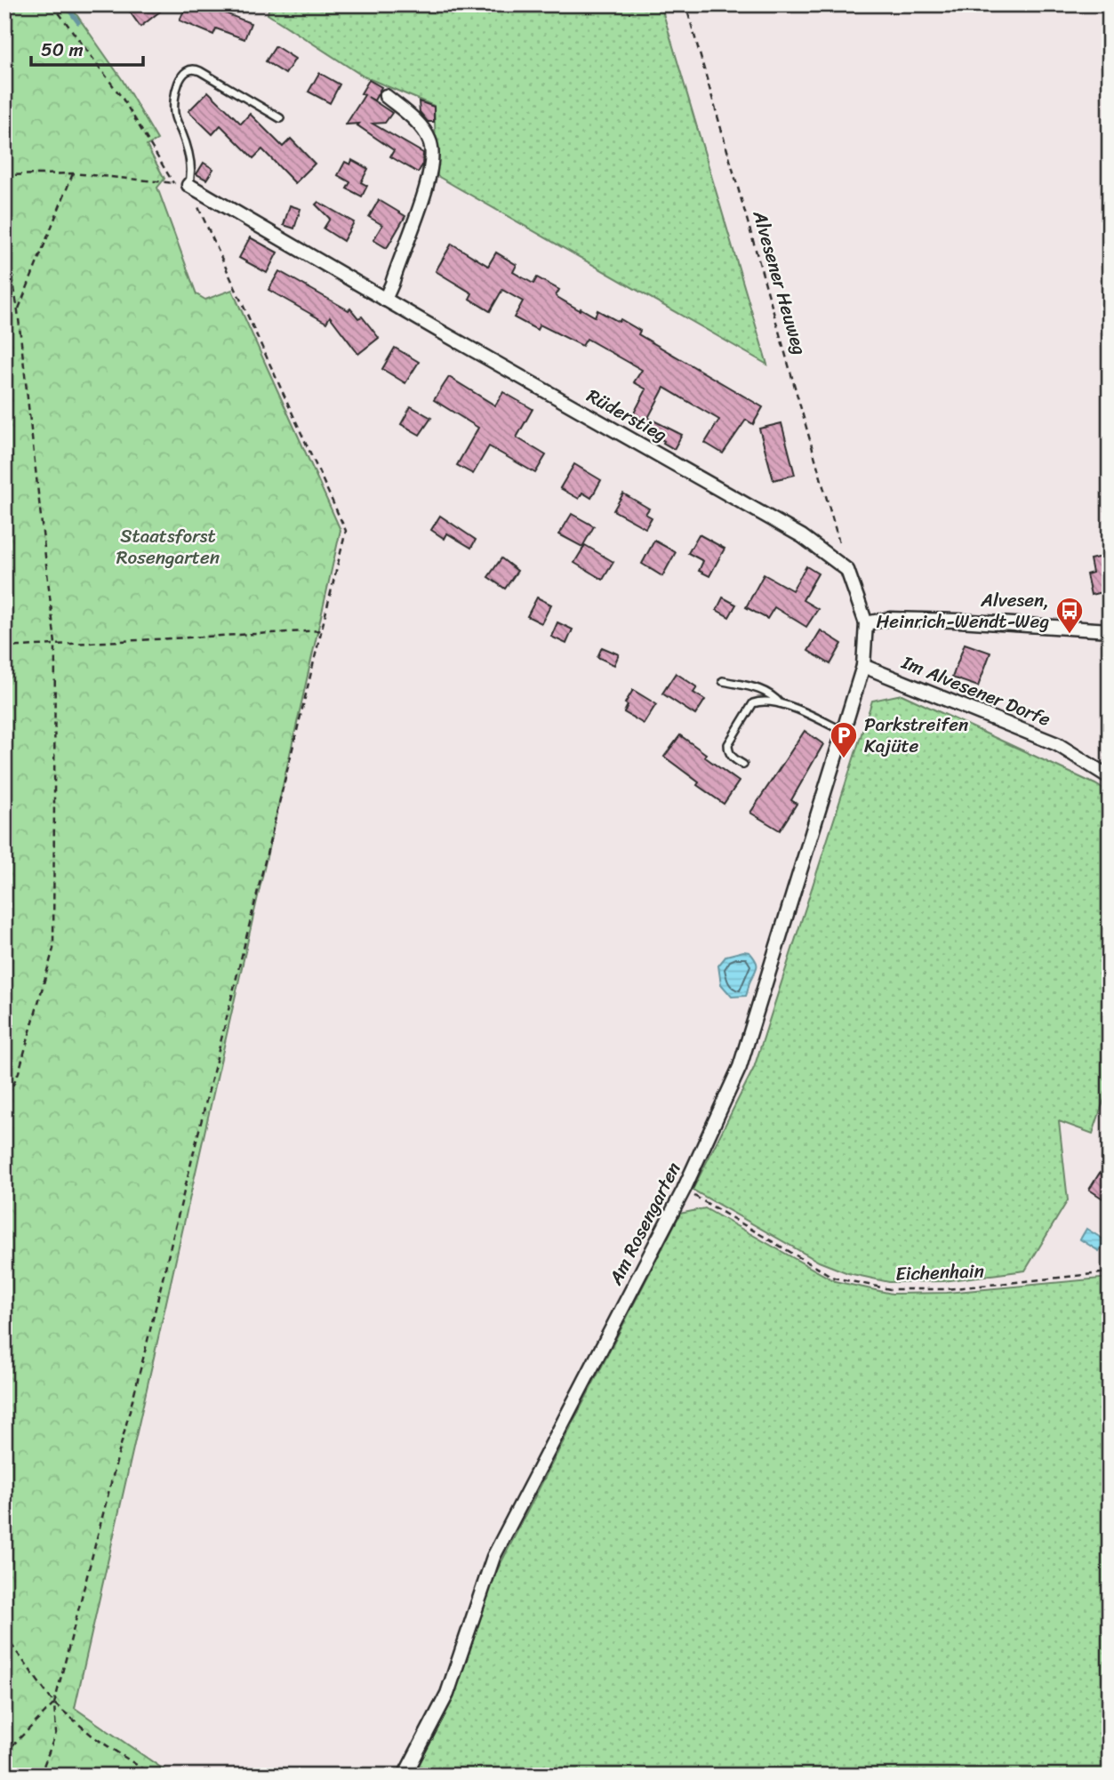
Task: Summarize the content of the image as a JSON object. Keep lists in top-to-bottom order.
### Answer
{
  "streets": {
    "street": ["Rüderstieg", "Im Alvesener Dorfe", "Am Rosengarten"],
    "path": ["Alvesener Heuweg", "Eichenhain"]
  },
  "crossings": [
    ["Im Alvesener Dorfe", "Am Rosengarten"],
    ["Am Rosengarten", "Eichenhain"]
  ],
  "parks": ["Staatsforst Rosengarten"],
  "places": {
    "bus stop": ["Alvesen, Heinrich-Wendt-Weg"],
    "parking": ["Parkstreifen Kajüte"]
  },
  "scale_bar": "50 m"
}
